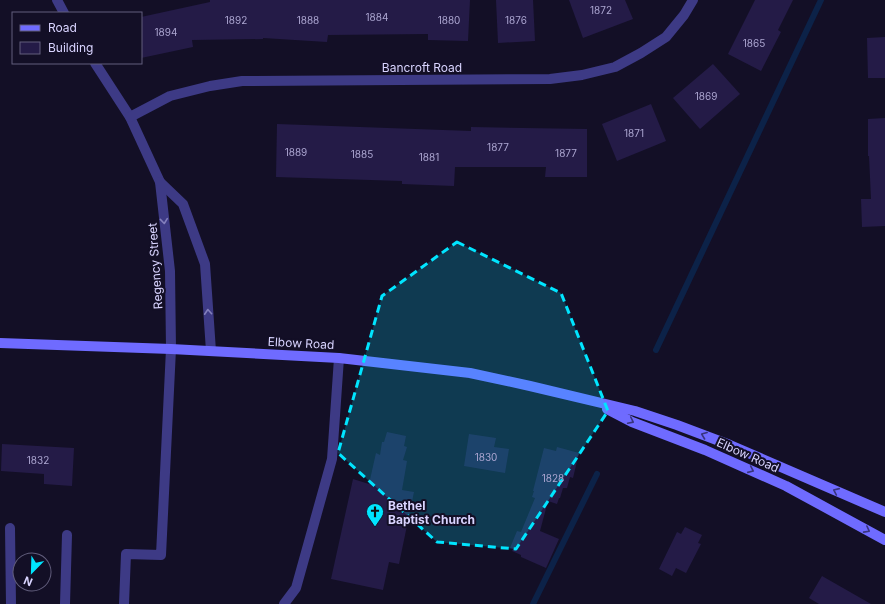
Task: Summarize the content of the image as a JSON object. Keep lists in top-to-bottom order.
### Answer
{
  "streets": {
    "main road": ["Elbow Road"],
    "street": ["Bancroft Road", "Regency Street"]
  },
  "crossings": [
    ["Bancroft Road", "Regency Street"],
    ["Regency Street", "Elbow Road"]
  ],
  "places": {
    "church": ["Bethel Baptist Church"]
  },
  "house_numbers": [
    "1872",
    "1884",
    "1892",
    "1888",
    "1880",
    "1876",
    "1894",
    "1865",
    "1869",
    "1871",
    "1877",
    "1889",
    "1877",
    "1885",
    "1881",
    "1830",
    "1832",
    "1828"
  ],
  "legend": ["Road", "Building"],
  "north": "bottom left"
}
